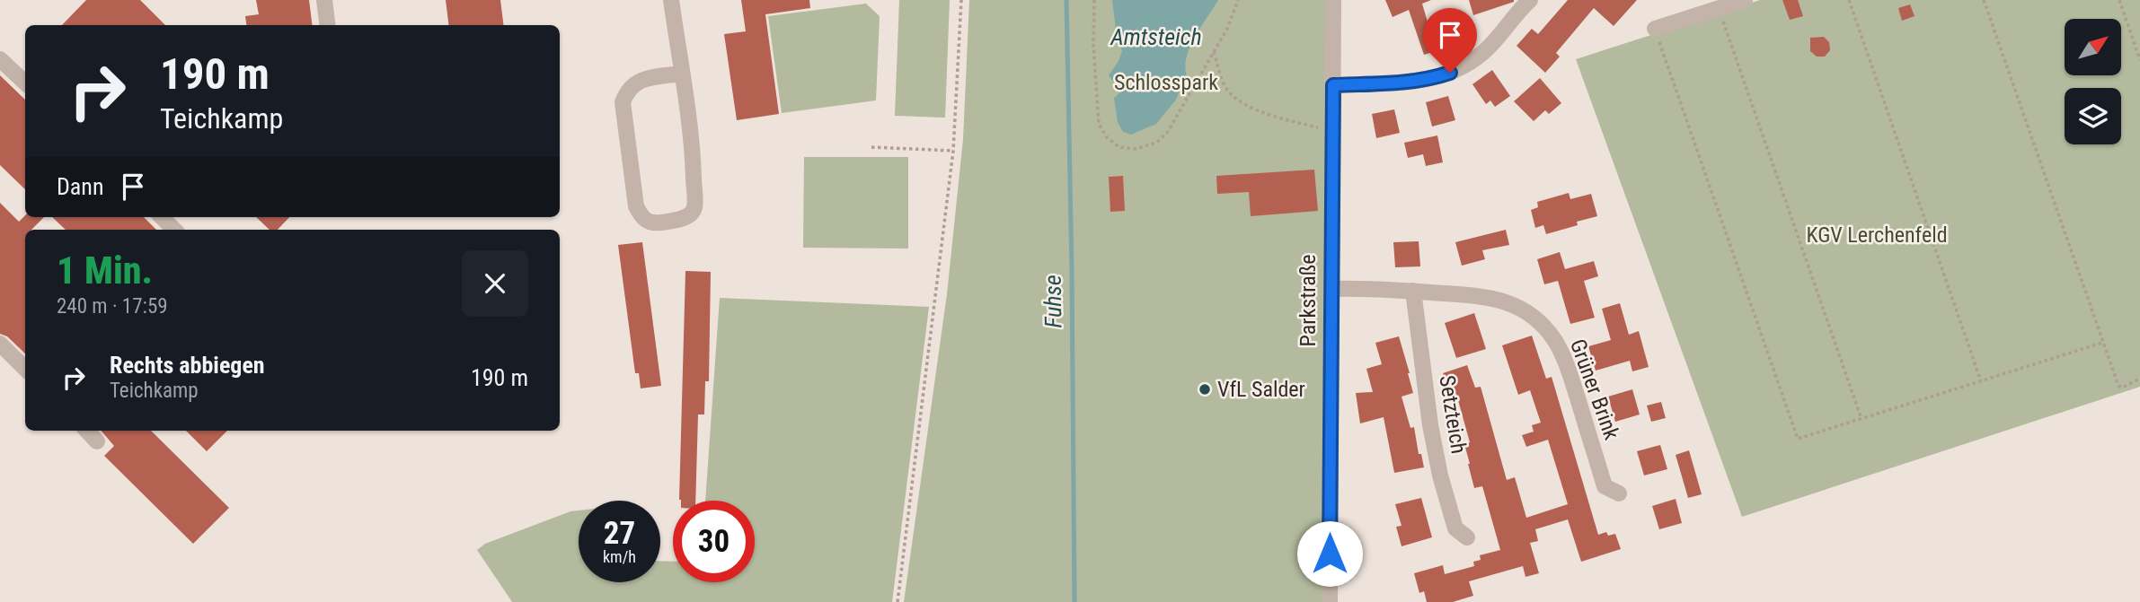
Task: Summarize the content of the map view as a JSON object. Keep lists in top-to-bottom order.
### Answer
{
  "streets": {
    "street": ["Parkstraße", "Grüner Brink", "Setzteich"]
  },
  "crossings": [
    ["Parkstraße", "Grüner Brink"],
    ["Grüner Brink", "Setzteich"]
  ],
  "water": ["Amtsteich", "Fuhse"],
  "parks": ["Schlosspark", "KGV Lerchenfeld"],
  "places": ["VfL Salder"],
  "north": "top right",
  "page": {
    "turn": ["190 m", "Teichkamp"],
    "then": "Dann",
    "heading": ["1 Min.", "240 m · 17:59"],
    "list": [
      {
        "name": "Rechts abbiegen",
        "note": "Teichkamp",
        "value": "190 m"
      }
    ],
    "speed": "27 km/h",
    "limit": "30"
  }
}
